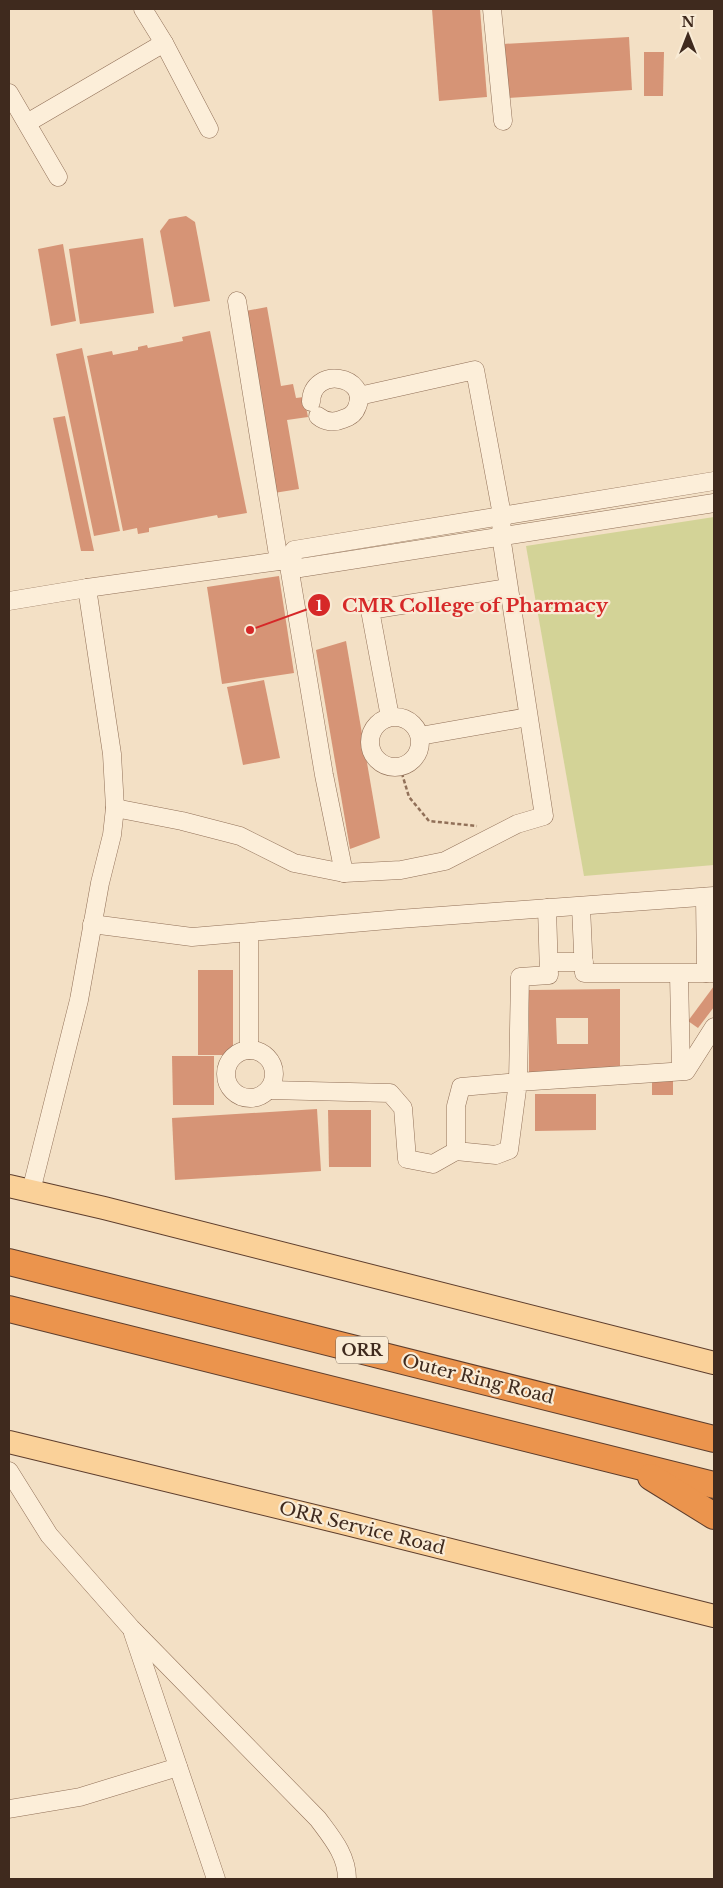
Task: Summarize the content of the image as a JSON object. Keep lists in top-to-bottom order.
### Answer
{
  "streets": {
    "highway": ["ORR", "Outer Ring Road"],
    "main road": ["ORR Service Road"]
  },
  "places": ["CMR College of Pharmacy"],
  "north": "top"
}
